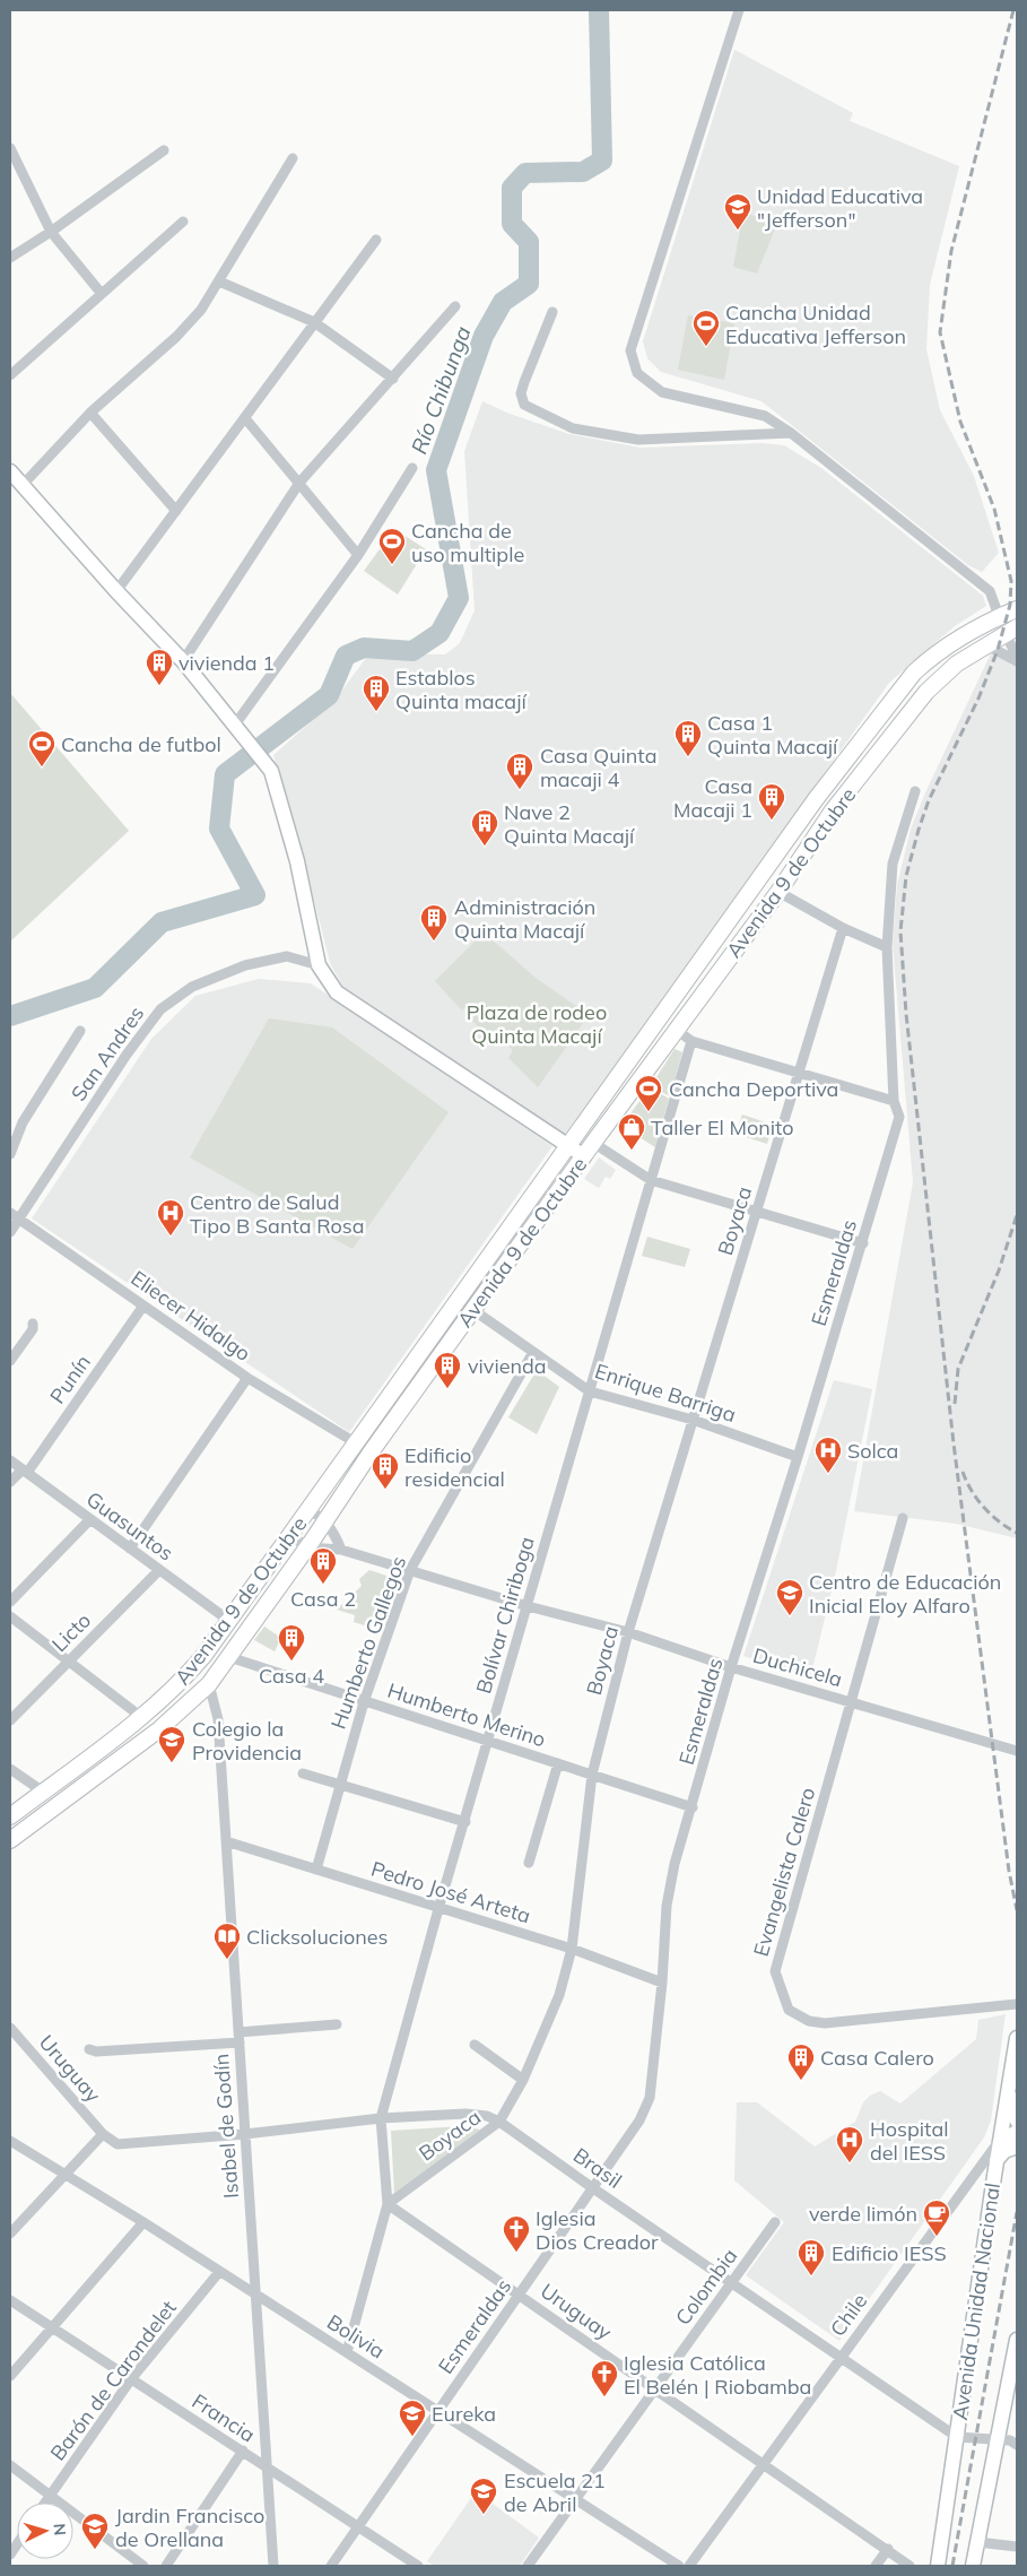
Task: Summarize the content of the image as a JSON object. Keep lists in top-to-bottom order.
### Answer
{
  "streets": {
    "main road": ["Avenida 9 de Octubre"],
    "street": [
      "San Andres",
      "Boyaca",
      "Esmeraldas",
      "Eliecer Hidalgo",
      "Punín",
      "Enrique Barriga",
      "Guasuntos",
      "Bolívar Chiriboga",
      "Licto",
      "Humberto Gallegos",
      "Duchicela",
      "Humberto Merino",
      "Evangelista Calero",
      "Pedro José Arteta",
      "Uruguay",
      "Isabel de Godín",
      "Brasil",
      "Colombia",
      "Avenida Unidad Nacional",
      "Chile",
      "Bolivia",
      "Barón de Carondelet",
      "Francia"
    ]
  },
  "crossings": [
    ["Avenida 9 de Octubre", "Eliecer Hidalgo"],
    ["Avenida 9 de Octubre", "Enrique Barriga"],
    ["Avenida 9 de Octubre", "Guasuntos"],
    ["Avenida 9 de Octubre", "Duchicela"],
    ["Avenida 9 de Octubre", "Humberto Merino"],
    ["Avenida 9 de Octubre", "Isabel de Godín"],
    ["San Andres", "Eliecer Hidalgo"],
    ["Boyaca", "Enrique Barriga"],
    ["Boyaca", "Bolívar Chiriboga"],
    ["Boyaca", "Duchicela"],
    ["Boyaca", "Humberto Merino"],
    ["Boyaca", "Pedro José Arteta"],
    ["Boyaca", "Uruguay"],
    ["Boyaca", "Brasil"],
    ["Esmeraldas", "Enrique Barriga"],
    ["Esmeraldas", "Duchicela"],
    ["Esmeraldas", "Humberto Merino"],
    ["Esmeraldas", "Pedro José Arteta"],
    ["Esmeraldas", "Uruguay"],
    ["Esmeraldas", "Brasil"],
    ["Esmeraldas", "Bolivia"],
    ["Esmeraldas", "Francia"],
    ["Eliecer Hidalgo", "Punín"],
    ["Punín", "Guasuntos"],
    ["Enrique Barriga", "Bolívar Chiriboga"],
    ["Enrique Barriga", "Humberto Gallegos"],
    ["Guasuntos", "Licto"],
    ["Bolívar Chiriboga", "Duchicela"],
    ["Bolívar Chiriboga", "Humberto Merino"],
    ["Bolívar Chiriboga", "Pedro José Arteta"],
    ["Bolívar Chiriboga", "Uruguay"],
    ["Bolívar Chiriboga", "Brasil"],
    ["Humberto Gallegos", "Duchicela"],
    ["Humberto Gallegos", "Humberto Merino"],
    ["Humberto Gallegos", "Pedro José Arteta"],
    ["Duchicela", "Evangelista Calero"],
    ["Pedro José Arteta", "Isabel de Godín"],
    ["Uruguay", "Brasil"],
    ["Uruguay", "Colombia"],
    ["Uruguay", "Chile"],
    ["Isabel de Godín", "Brasil"],
    ["Isabel de Godín", "Bolivia"],
    ["Isabel de Godín", "Francia"],
    ["Brasil", "Colombia"],
    ["Brasil", "Avenida Unidad Nacional"],
    ["Brasil", "Chile"],
    ["Colombia", "Bolivia"],
    ["Avenida Unidad Nacional", "Chile"],
    ["Bolivia", "Barón de Carondelet"],
    ["Barón de Carondelet", "Francia"]
  ],
  "water": ["Río Chibunga"],
  "parks": ["Plaza de rodeo Quinta Macají"],
  "places": {
    "school or university": [
      "Unidad Educativa \"Jefferson\"",
      "Centro de Educación Inicial Eloy Alfaro",
      "Colegio la Providencia",
      "Eureka",
      "Escuela 21 de Abril",
      "Jardin Francisco de Orellana"
    ],
    "sports": [
      "Cancha Unidad Educativa Jefferson",
      "Cancha de uso multiple",
      "Cancha de futbol",
      "Cancha Deportiva"
    ],
    "building": [
      "vivienda 1",
      "Establos Quinta macají",
      "Casa 1 Quinta Macají",
      "Casa Quinta macaji 4",
      "Casa Macaji 1",
      "Nave 2 Quinta Macají",
      "Administración Quinta Macají",
      "vivienda",
      "Edificio residencial",
      "Casa 2",
      "Casa 4",
      "Casa Calero",
      "Edificio IESS"
    ],
    "shop": ["Taller El Monito"],
    "hospital": ["Centro de Salud Tipo B Santa Rosa", "Solca", "Hospital del IESS"],
    "library": ["Clicksoluciones"],
    "cafe": ["verde limón"],
    "church": ["Iglesia Dios Creador", "Iglesia Católica El Belén | Riobamba"]
  },
  "north": "right"
}
